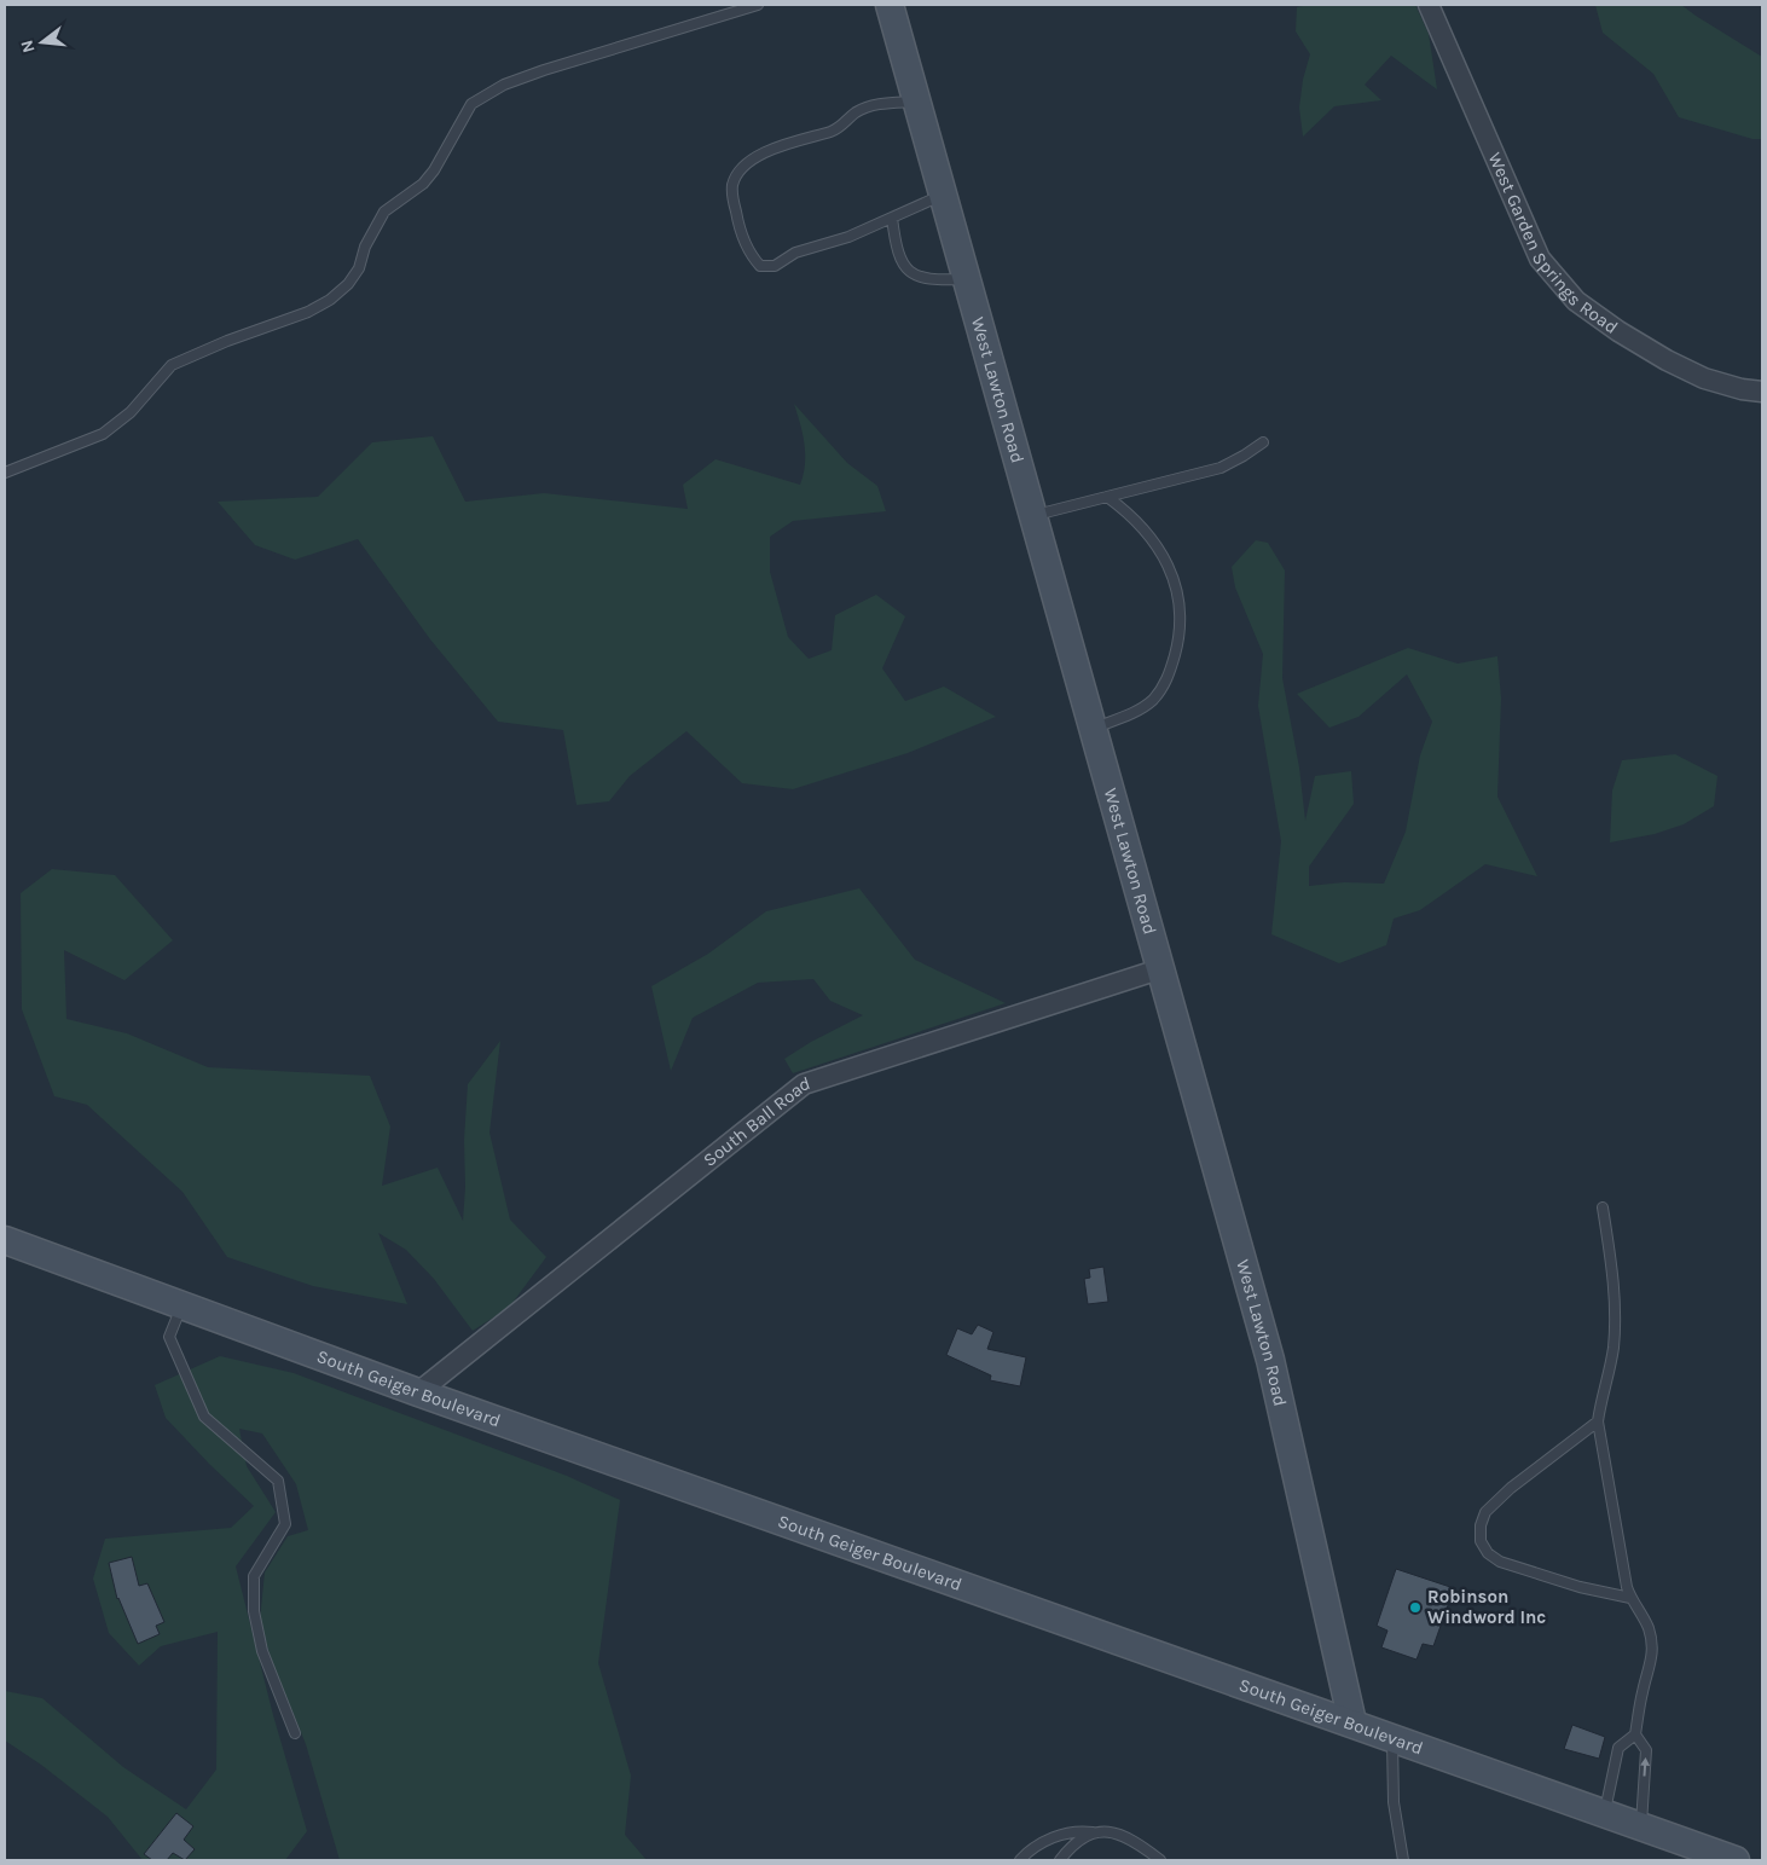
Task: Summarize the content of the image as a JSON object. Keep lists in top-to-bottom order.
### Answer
{
  "streets": {
    "street": [
      "West Garden Springs Road",
      "West Lawton Road",
      "South Ball Road",
      "South Geiger Boulevard"
    ]
  },
  "crossings": [
    ["West Lawton Road", "South Ball Road"],
    ["West Lawton Road", "South Geiger Boulevard"],
    ["South Ball Road", "South Geiger Boulevard"]
  ],
  "places": ["Robinson Windword Inc"],
  "north": "left"
}
